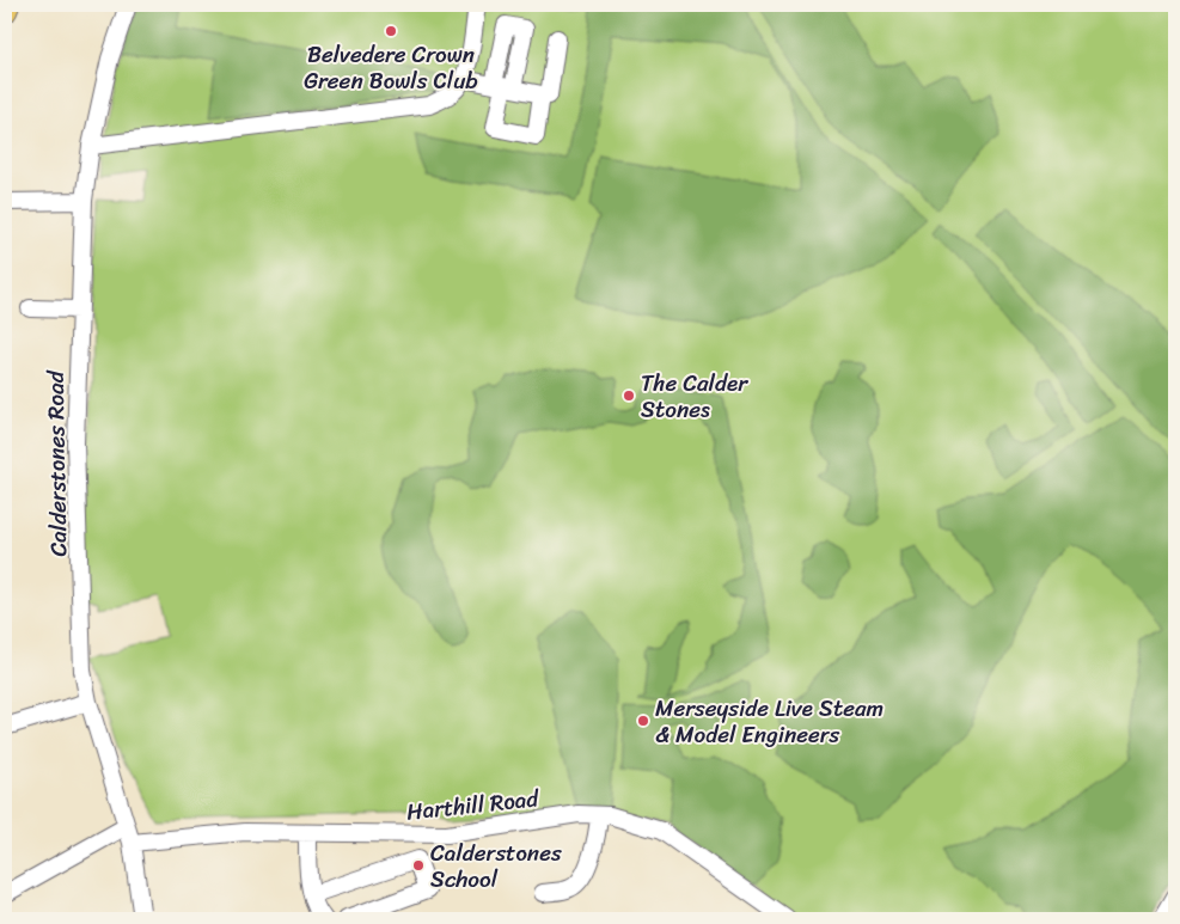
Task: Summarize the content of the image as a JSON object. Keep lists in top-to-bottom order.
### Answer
{
  "streets": {
    "street": ["Calderstones Road", "Harthill Road"]
  },
  "crossings": [
    ["Calderstones Road", "Harthill Road"]
  ],
  "places": [
    "Belvedere Crown Green Bowls Club",
    "The Calder Stones",
    "Merseyside Live Steam & Model Engineers",
    "Calderstones School"
  ]
}
